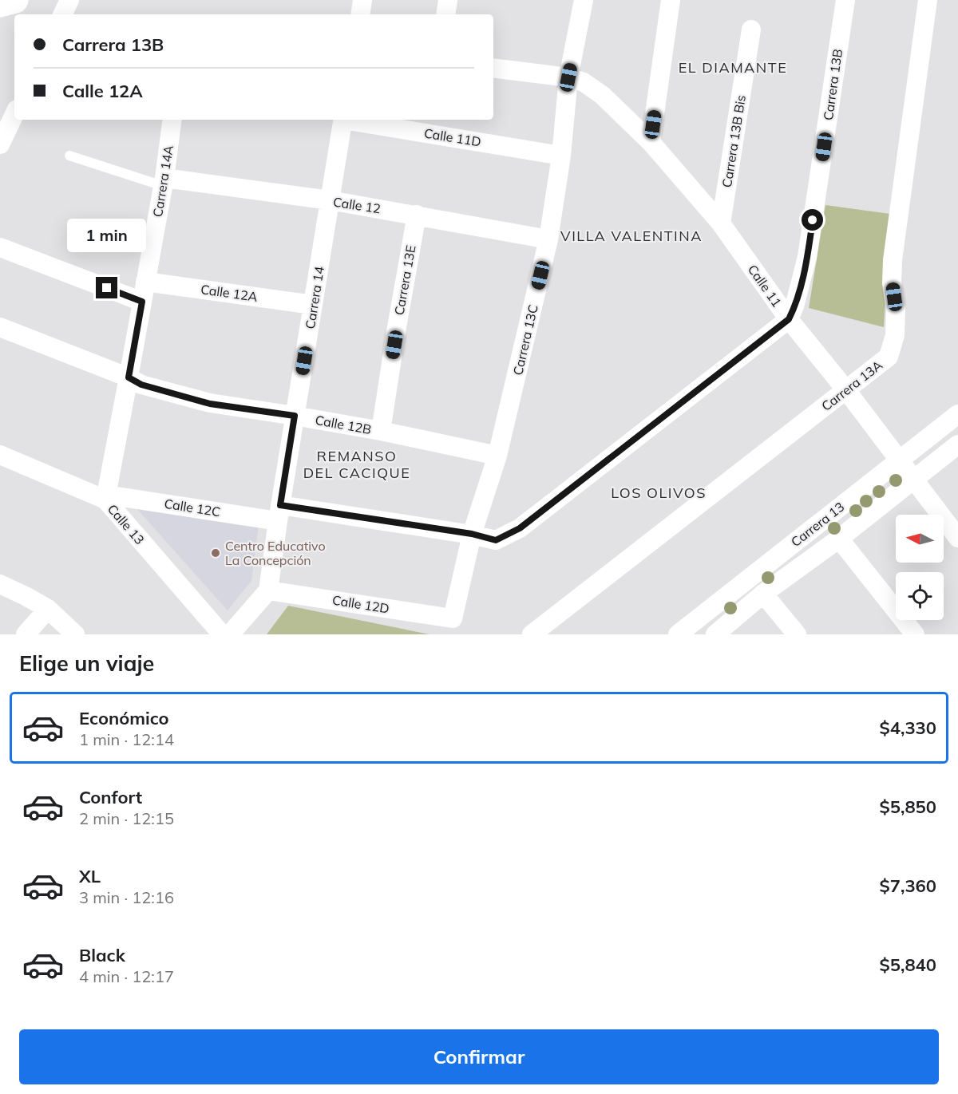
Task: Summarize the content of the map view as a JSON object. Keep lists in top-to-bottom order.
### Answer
{
  "streets": {
    "street": [
      "Carrera 13B",
      "Calle 11D",
      "Carrera 13B Bis",
      "Carrera 14A",
      "Calle 12",
      "Carrera 13E",
      "Calle 11",
      "Calle 12A",
      "Carrera 14",
      "Carrera 13C",
      "Carrera 13A",
      "Calle 12B",
      "Calle 12C",
      "Calle 13",
      "Carrera 13",
      "Calle 12D"
    ]
  },
  "crossings": [
    ["Carrera 13B", "Calle 11"],
    ["Calle 11D", "Carrera 13C"],
    ["Carrera 13B Bis", "Calle 11"],
    ["Carrera 14A", "Calle 12"],
    ["Carrera 14A", "Calle 12A"],
    ["Carrera 14A", "Calle 12B"],
    ["Carrera 14A", "Calle 12C"],
    ["Carrera 14A", "Calle 13"],
    ["Calle 12", "Carrera 13E"],
    ["Calle 12", "Carrera 14"],
    ["Calle 12", "Carrera 13C"],
    ["Carrera 13E", "Calle 12B"],
    ["Calle 11", "Carrera 13C"],
    ["Calle 11", "Carrera 13A"],
    ["Calle 11", "Carrera 13"],
    ["Calle 12A", "Carrera 14"],
    ["Carrera 14", "Calle 12B"],
    ["Carrera 14", "Calle 12C"],
    ["Carrera 14", "Calle 12D"],
    ["Carrera 13C", "Calle 12B"],
    ["Carrera 13C", "Calle 12C"],
    ["Carrera 13C", "Calle 12D"],
    ["Calle 12C", "Calle 13"]
  ],
  "districts": [
    "EL DIAMANTE",
    "VILLA VALENTINA",
    "REMANSO DEL CACIQUE",
    "LOS OLIVOS"
  ],
  "places": ["Centro Educativo La Concepción"],
  "north": "left",
  "page": {
    "banner": ["Carrera 13B", "Calle 12A"],
    "bubble": "1 min",
    "heading": "Elige un viaje",
    "list": [
      {
        "name": "Económico",
        "note": "1 min · 12:14",
        "value": "$4,330"
      },
      {
        "name": "Confort",
        "note": "2 min · 12:15",
        "value": "$5,850"
      },
      {
        "name": "XL",
        "note": "3 min · 12:16",
        "value": "$7,360"
      },
      {
        "name": "Black",
        "note": "4 min · 12:17",
        "value": "$5,840"
      }
    ],
    "buttons": "Confirmar"
  }
}
